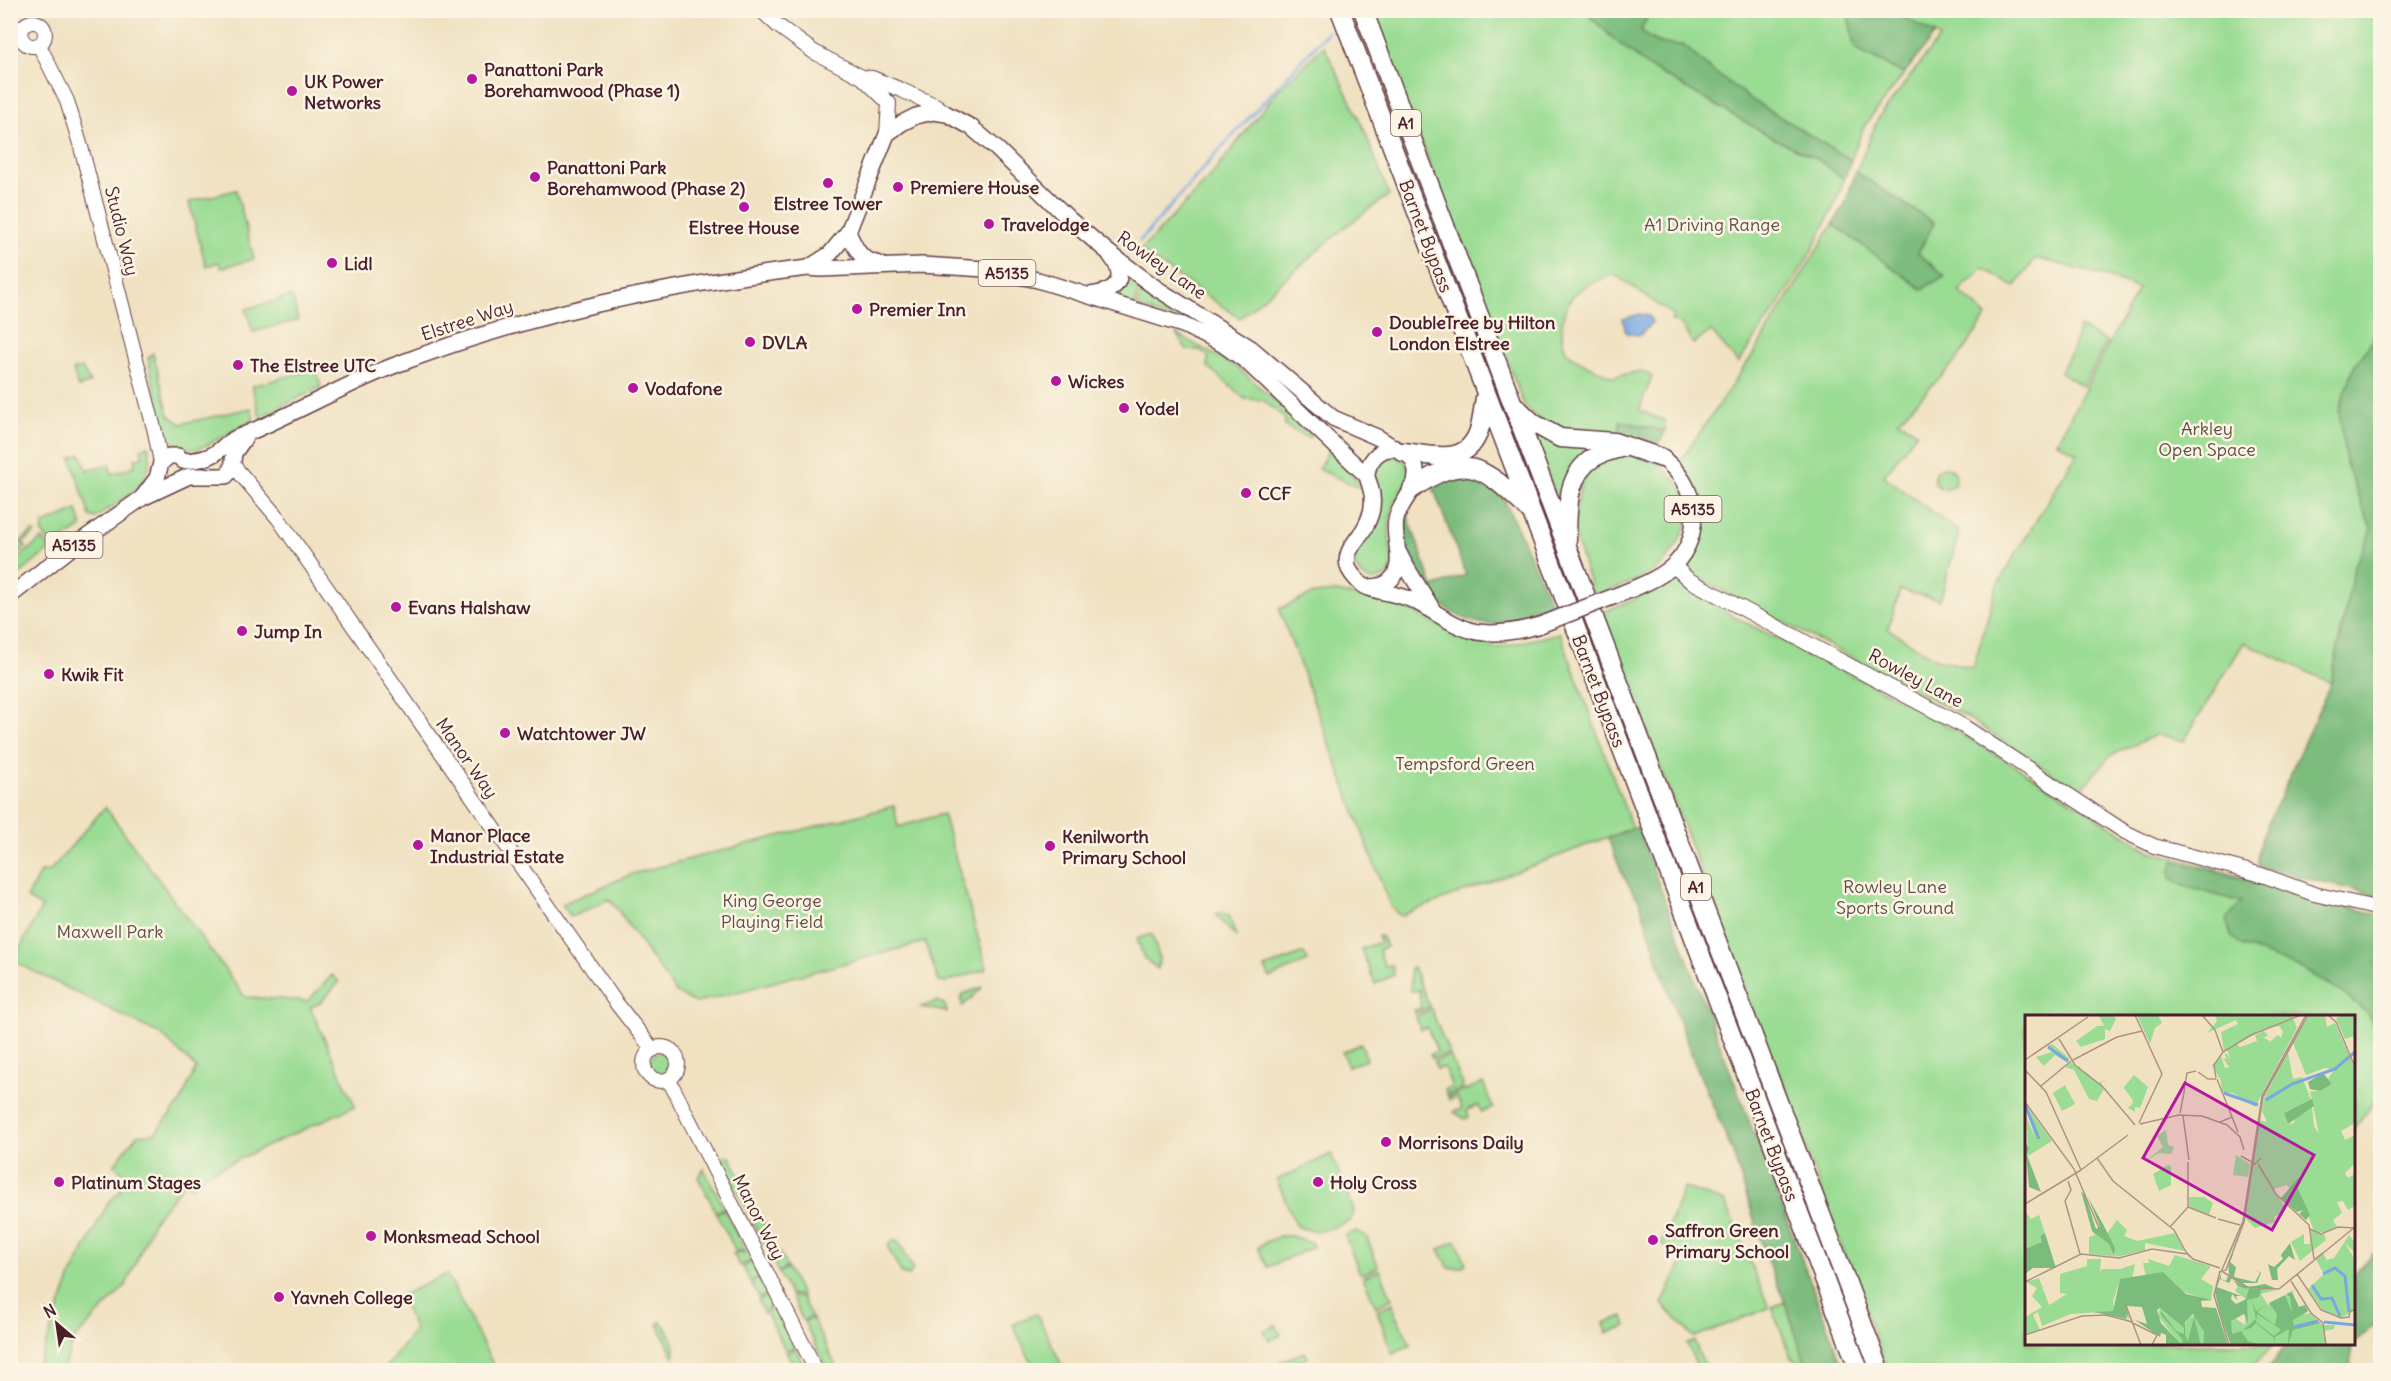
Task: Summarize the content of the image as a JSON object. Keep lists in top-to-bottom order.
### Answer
{
  "streets": {
    "highway": ["A1", "Barnet Bypass"],
    "main road": ["Rowley Lane", "A5135", "Elstree Way"],
    "street": ["Studio Way", "Manor Way"]
  },
  "crossings": [
    ["Studio Way", "A5135"],
    ["Studio Way", "Elstree Way"],
    ["Rowley Lane", "A5135"],
    ["A5135", "Elstree Way"],
    ["A5135", "Manor Way"],
    ["Elstree Way", "Manor Way"]
  ],
  "parks": [
    "A1 Driving Range",
    "Arkley Open Space",
    "Tempsford Green",
    "Rowley Lane Sports Ground",
    "King George Playing Field",
    "Maxwell Park"
  ],
  "places": [
    "Panattoni Park Borehamwood (Phase 1)",
    "UK Power Networks",
    "Panattoni Park Borehamwood (Phase 2)",
    "Elstree Tower",
    "Premiere House",
    "Elstree House",
    "Travelodge",
    "Lidl",
    "Premier Inn",
    "DoubleTree by Hilton London Elstree",
    "DVLA",
    "The Elstree UTC",
    "Wickes",
    "Vodafone",
    "Yodel",
    "CCF",
    "Evans Halshaw",
    "Jump In",
    "Kwik Fit",
    "Watchtower JW",
    "Manor Place Industrial Estate",
    "Kenilworth Primary School",
    "Morrisons Daily",
    "Platinum Stages",
    "Holy Cross",
    "Monksmead School",
    "Saffron Green Primary School",
    "Yavneh College"
  ],
  "north": "top left"
}
